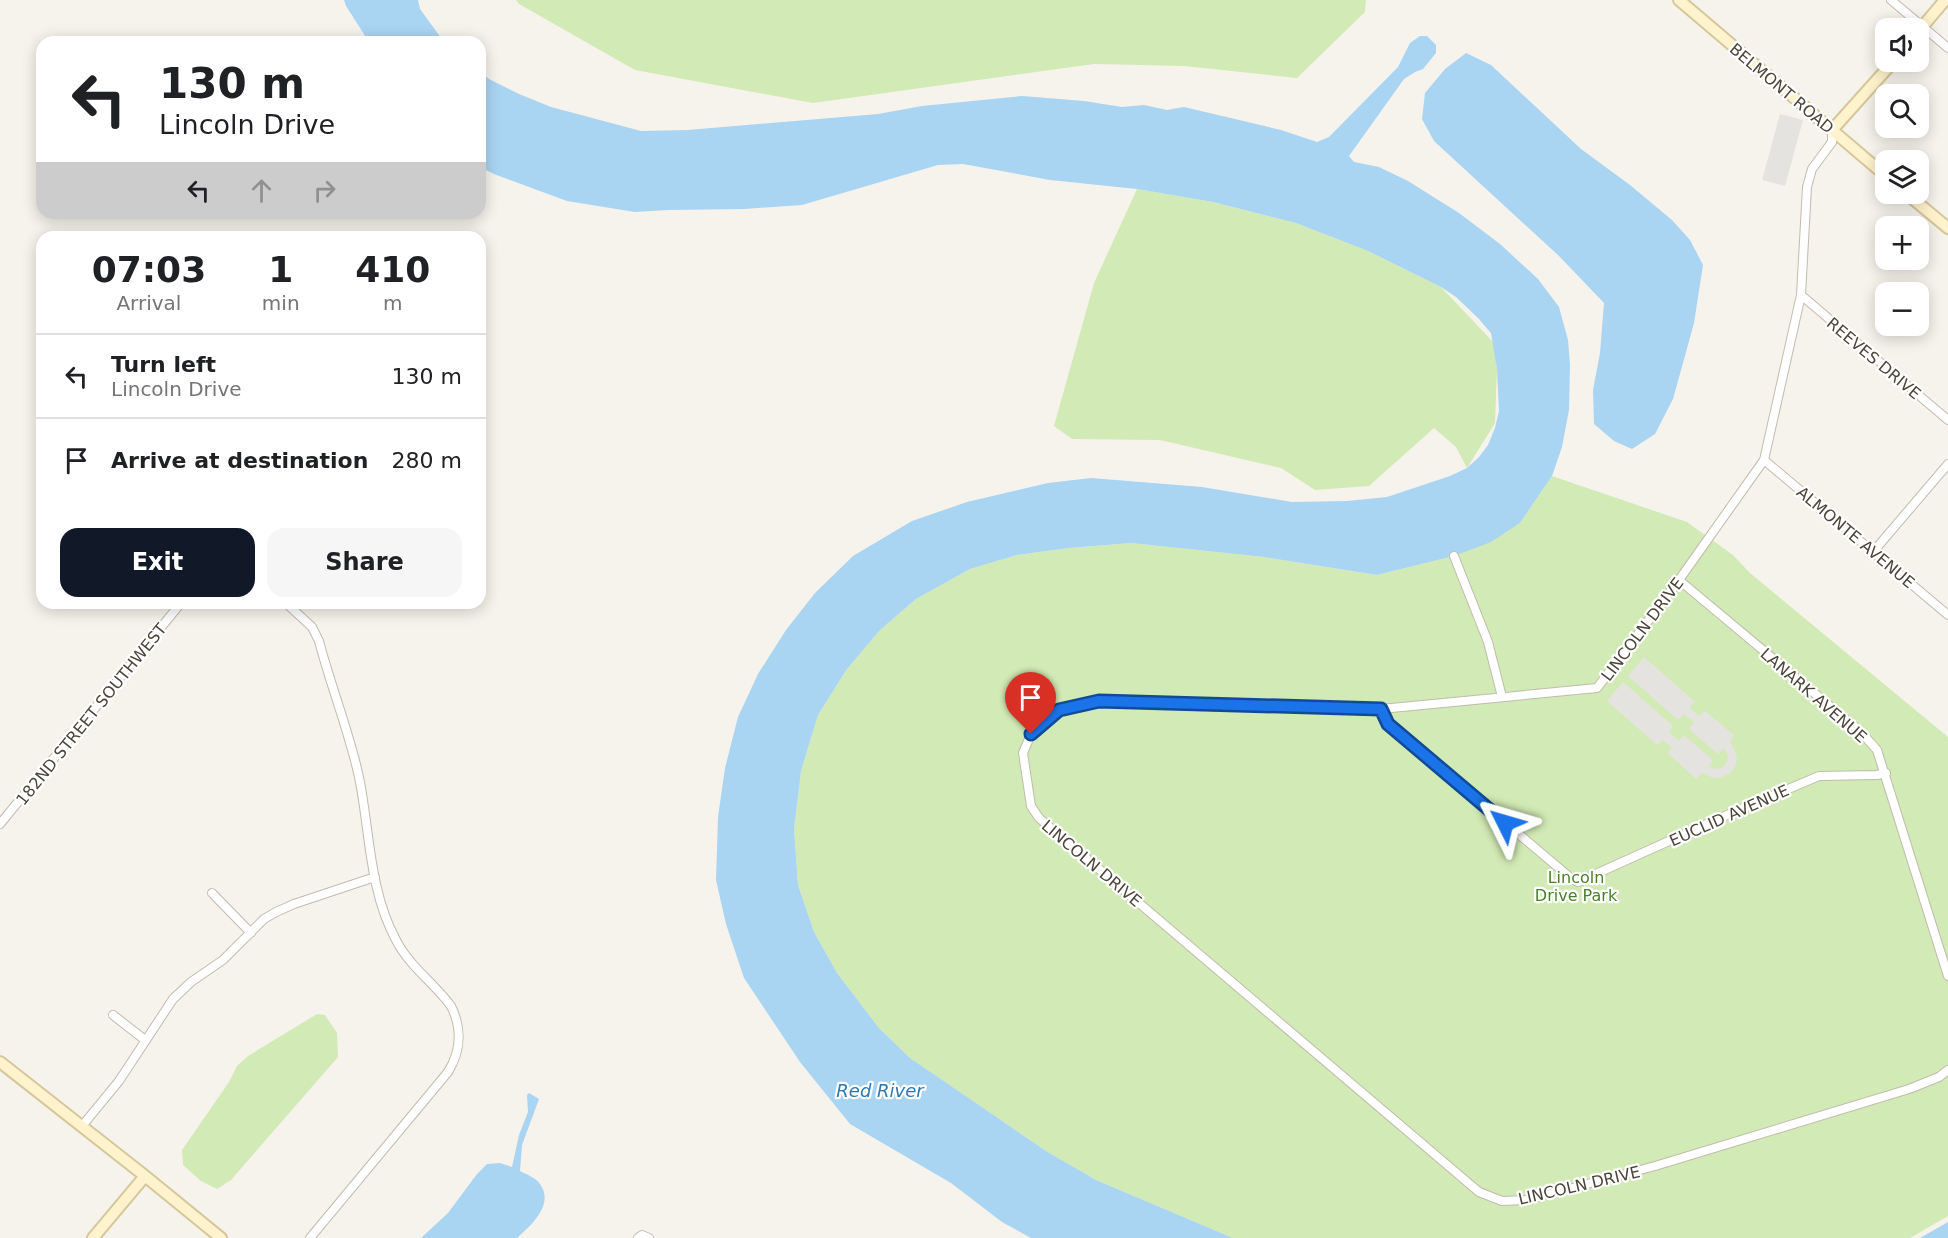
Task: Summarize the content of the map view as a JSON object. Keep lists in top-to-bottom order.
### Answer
{
  "streets": {
    "street": [
      "BELMONT ROAD",
      "REEVES DRIVE",
      "ALMONTE AVENUE",
      "LINCOLN DRIVE",
      "LANARK AVENUE",
      "182ND STREET SOUTHWEST",
      "EUCLID AVENUE"
    ]
  },
  "crossings": [
    ["BELMONT ROAD", "LINCOLN DRIVE"],
    ["REEVES DRIVE", "LINCOLN DRIVE"],
    ["ALMONTE AVENUE", "LINCOLN DRIVE"],
    ["LINCOLN DRIVE", "LANARK AVENUE"],
    ["LINCOLN DRIVE", "EUCLID AVENUE"],
    ["LANARK AVENUE", "EUCLID AVENUE"]
  ],
  "water": ["Red River"],
  "parks": ["Lincoln Drive Park"],
  "page": {
    "map_buttons": ["+", "−"],
    "turn": ["130 m", "Lincoln Drive"],
    "eta": [
      "07:03",
      "Arrival",
      "1",
      "min",
      "410",
      "m"
    ],
    "list": [
      {
        "name": "Turn left",
        "note": "Lincoln Drive",
        "value": "130 m"
      },
      {
        "name": "Arrive at destination",
        "value": "280 m"
      }
    ],
    "buttons": ["Exit", "Share"]
  }
}
